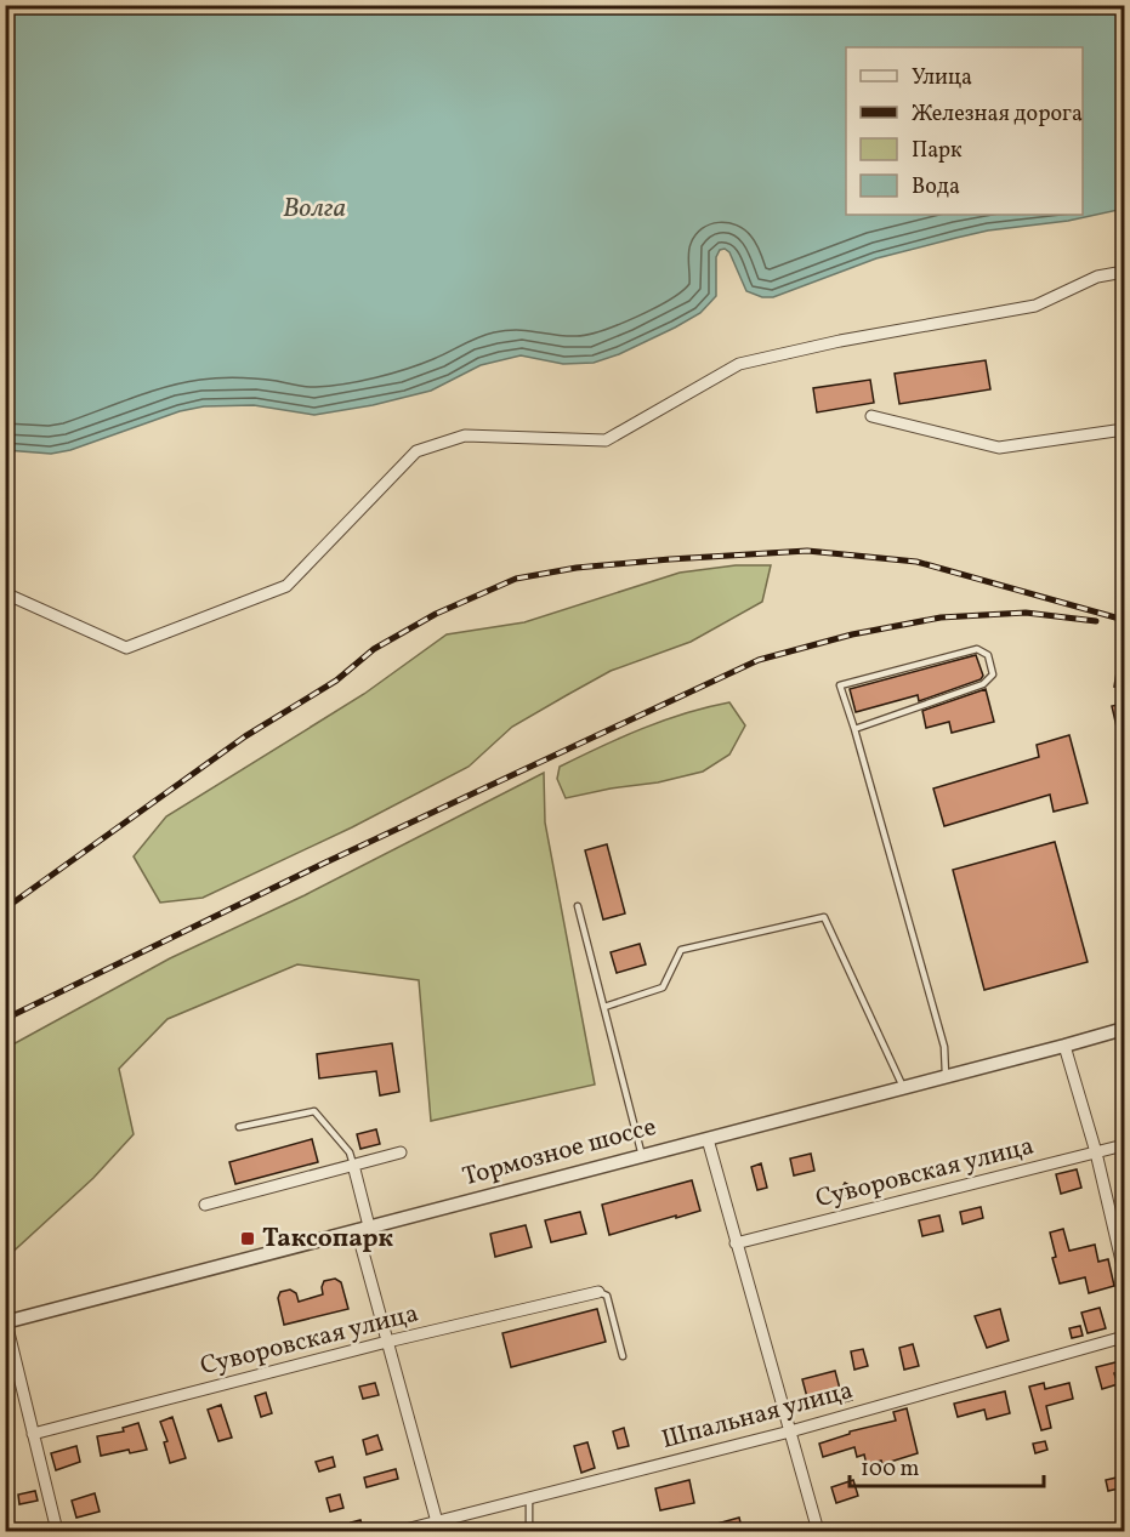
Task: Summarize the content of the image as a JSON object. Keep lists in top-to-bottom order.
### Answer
{
  "streets": {
    "street": ["Тормозное шоссе", "Суворовская улица", "Шпальная улица"]
  },
  "water": ["Волга"],
  "places": {
    "transit": ["Таксопарк"]
  },
  "legend": [
    "Улица",
    "Железная дорога",
    "Парк",
    "Вода"
  ],
  "scale_bar": "100 m"
}
